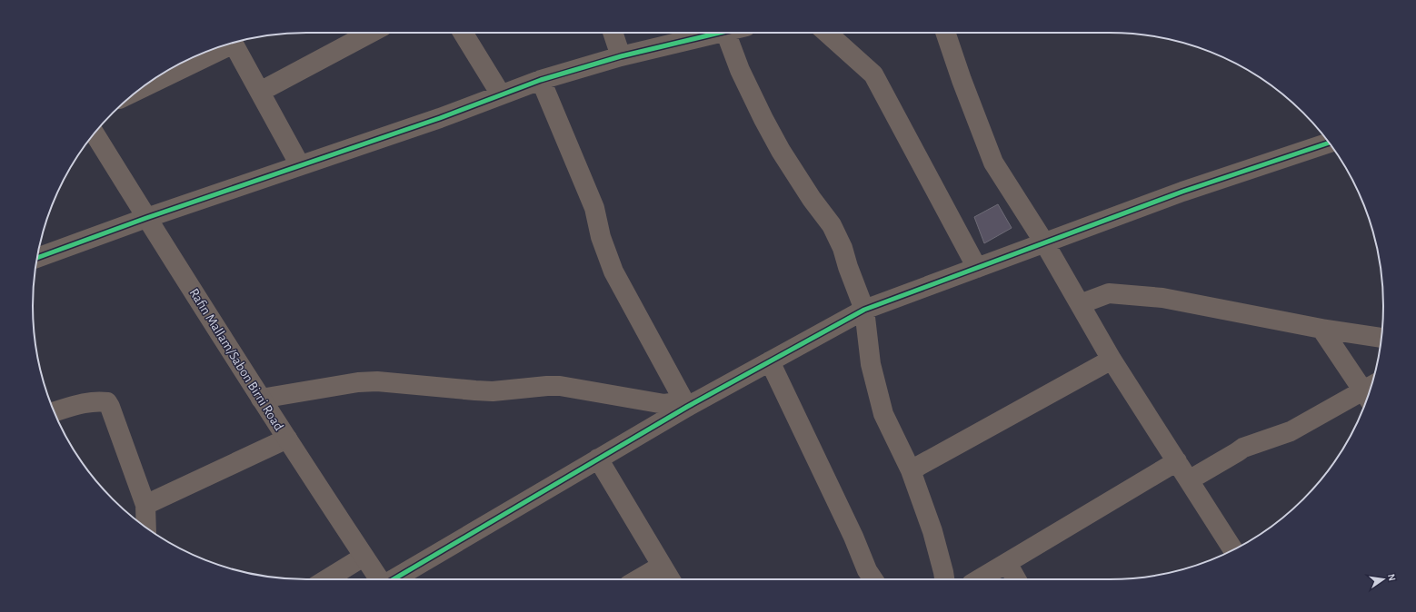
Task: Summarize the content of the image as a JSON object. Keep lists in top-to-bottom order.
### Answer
{
  "streets": {
    "street": ["Rafin Mallam/Sabon Birni Road"]
  },
  "north": "right"
}
